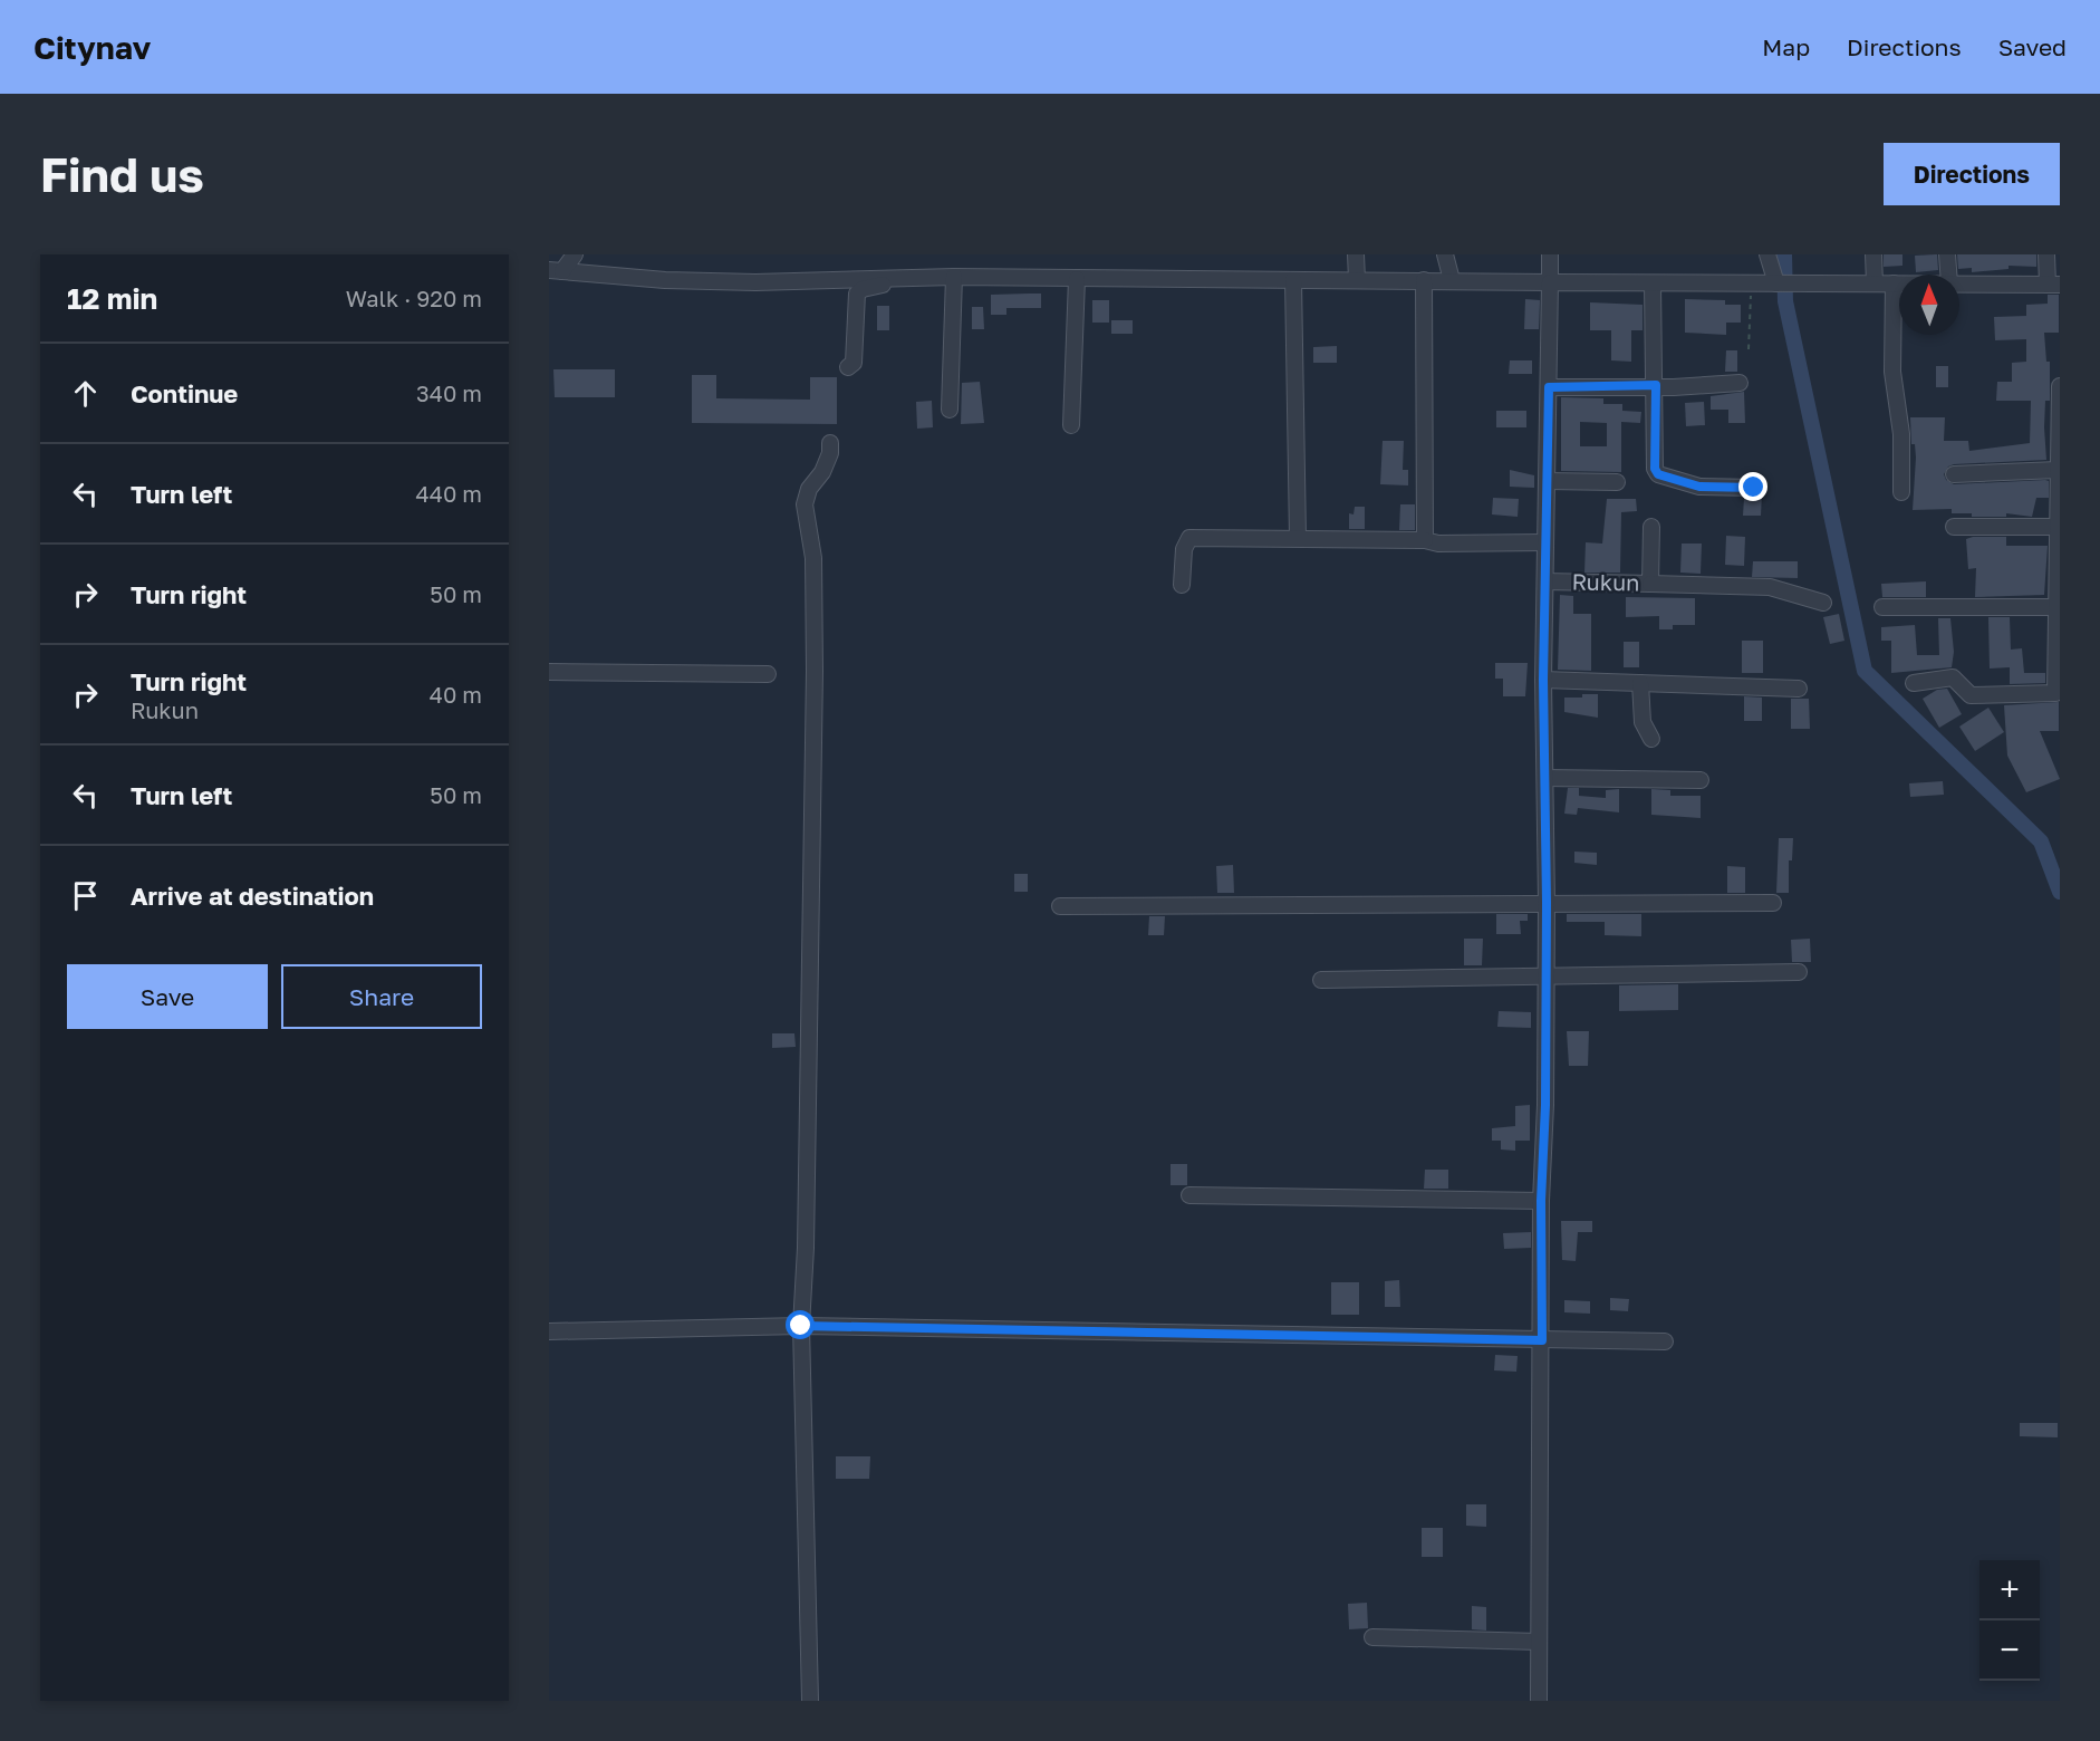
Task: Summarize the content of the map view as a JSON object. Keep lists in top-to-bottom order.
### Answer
{
  "streets": {
    "street": ["Rukun"]
  },
  "north": "top",
  "page": {
    "header": "Citynav",
    "nav": ["Map", "Directions", "Saved"],
    "buttons": [
      "Directions",
      ["Save", "Share"]
    ],
    "title": "Find us",
    "heading": ["12 min", "Walk · 920 m"],
    "list": [
      ["Continue", "340 m"],
      ["Turn left", "440 m"],
      ["Turn right", "50 m"],
      ["Turn right", "Rukun", "40 m"],
      ["Turn left", "50 m"],
      "Arrive at destination"
    ],
    "map_buttons": ["+", "−"]
  }
}
